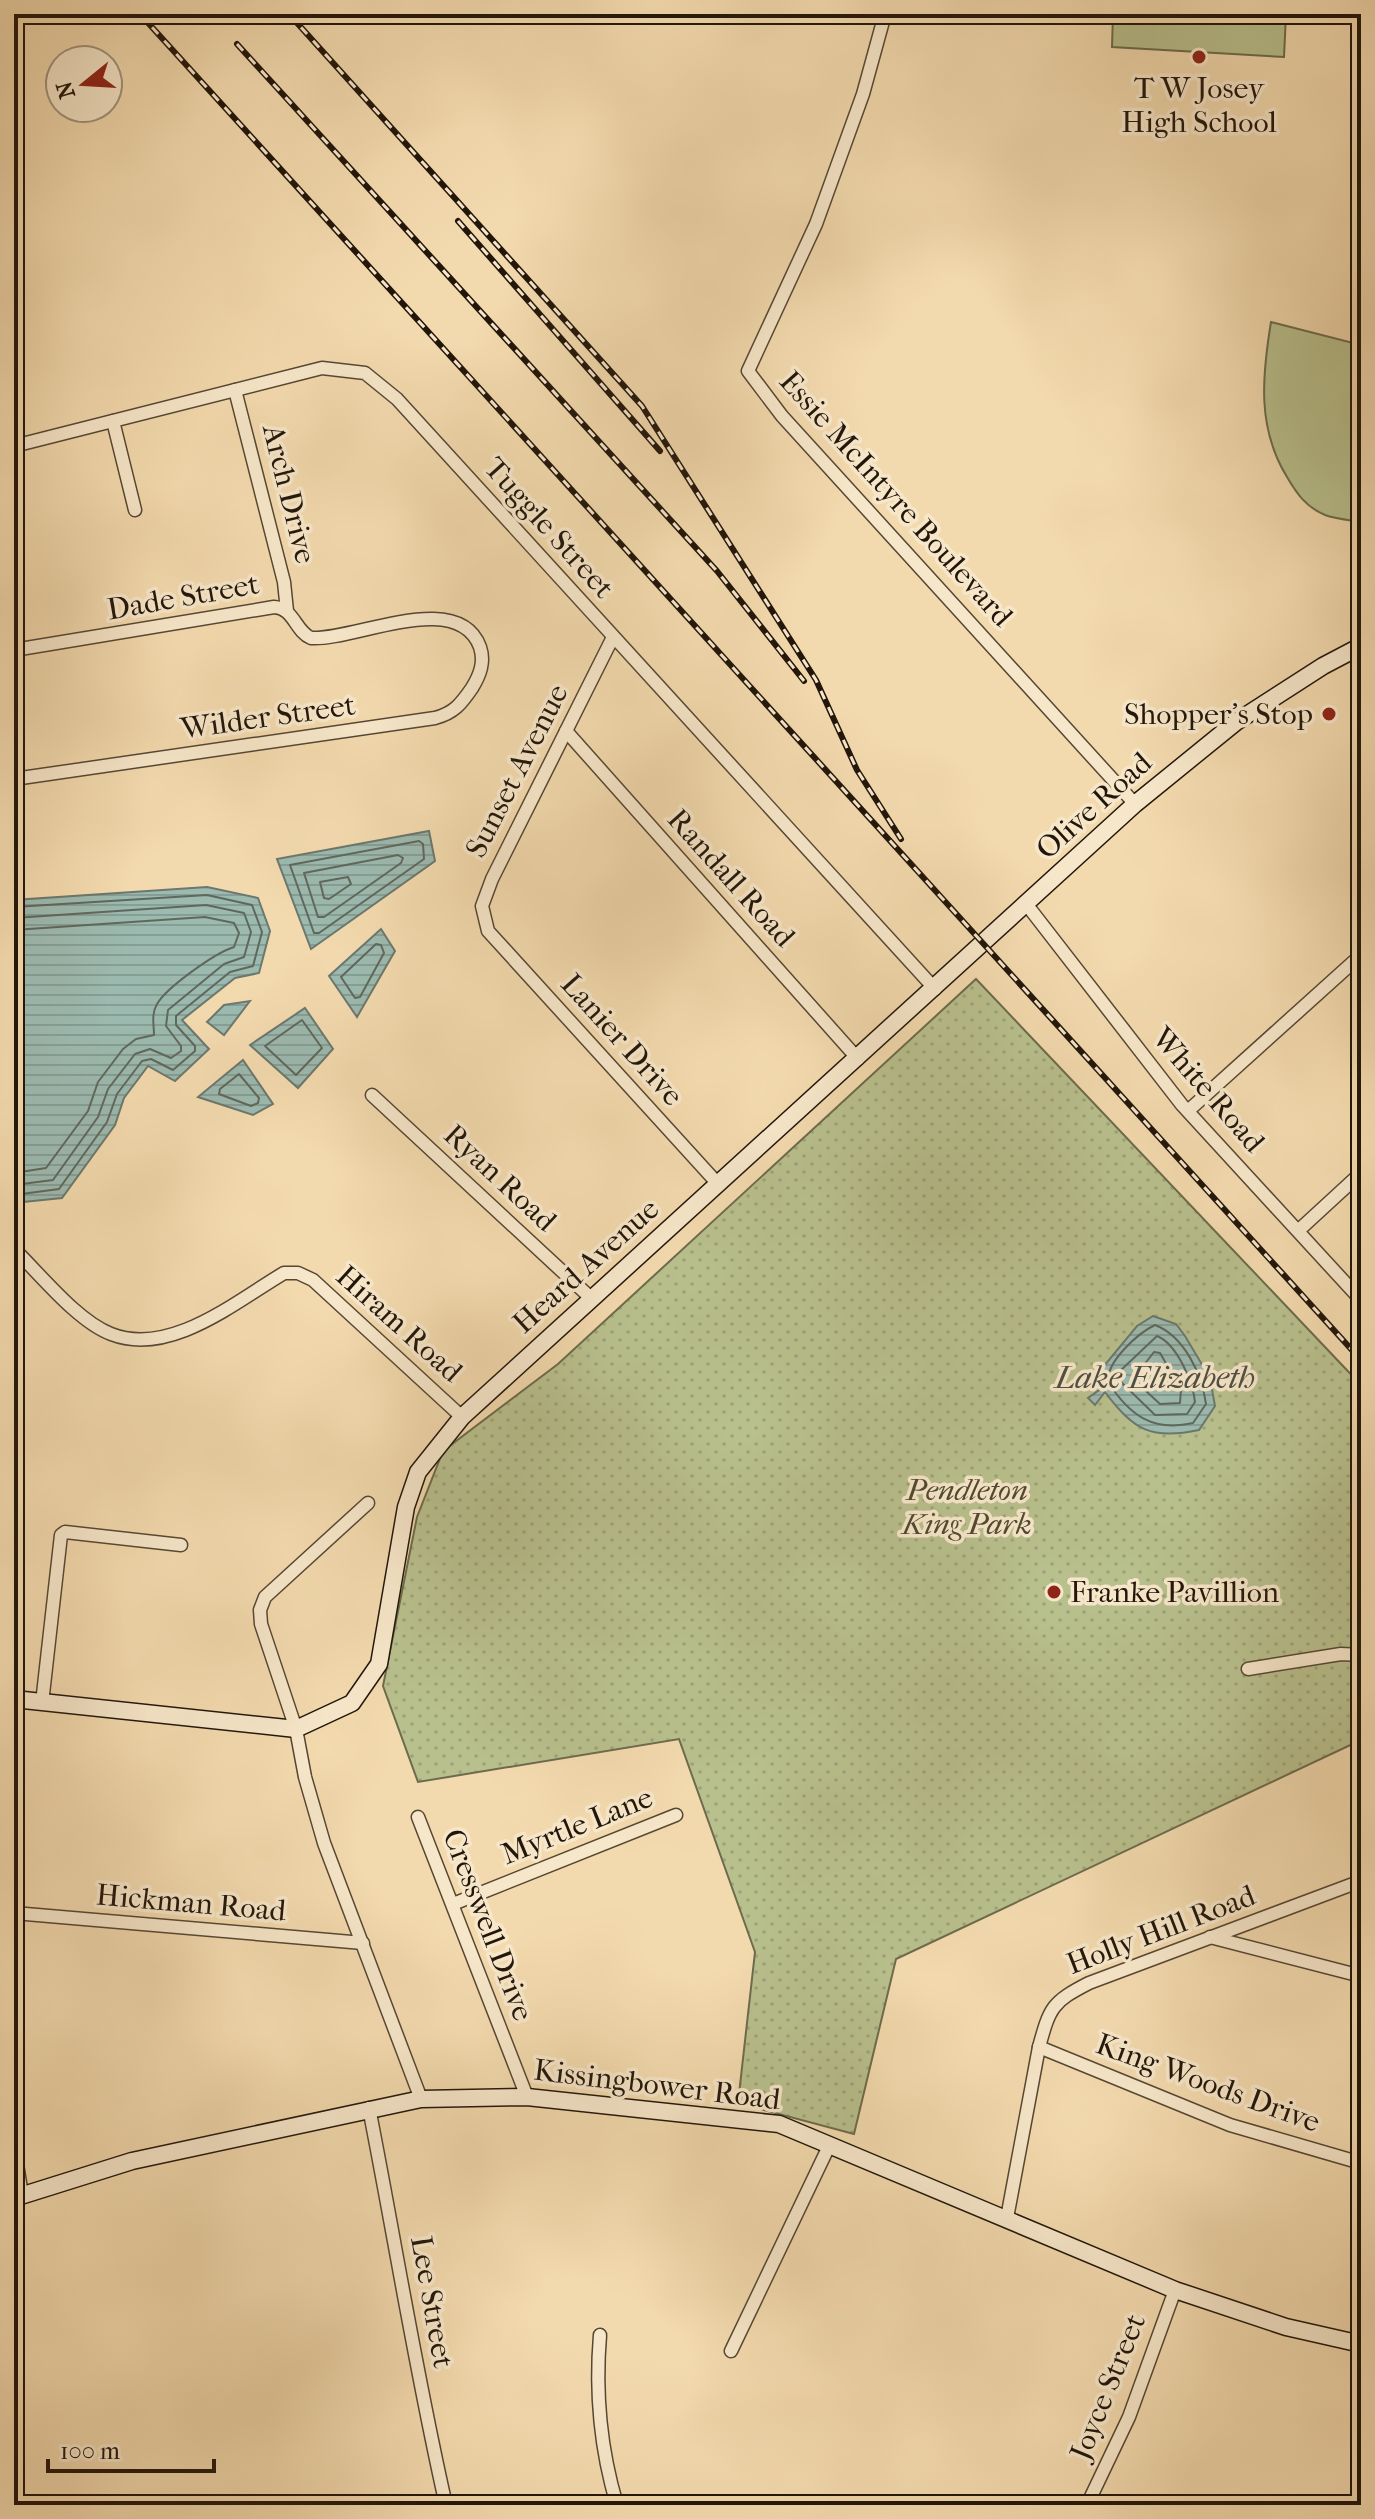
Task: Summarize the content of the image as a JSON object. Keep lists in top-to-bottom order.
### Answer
{
  "streets": {
    "street": [
      "Arch Drive",
      "Essie McIntyre Boulevard",
      "Tuggle Street",
      "Dade Street",
      "Wilder Street",
      "Sunset Avenue",
      "Olive Road",
      "Randall Road",
      "Lanier Drive",
      "White Road",
      "Ryan Road",
      "Heard Avenue",
      "Hiram Road",
      "Myrtle Lane",
      "Hickman Road",
      "Cresswell Drive",
      "Holly Hill Road",
      "King Woods Drive",
      "Kissingbower Road",
      "Lee Street",
      "Joyce Street"
    ]
  },
  "crossings": [
    ["Arch Drive", "Tuggle Street"],
    ["Arch Drive", "Dade Street"],
    ["Essie McIntyre Boulevard", "Olive Road"],
    ["Tuggle Street", "Sunset Avenue"],
    ["Tuggle Street", "Heard Avenue"],
    ["Dade Street", "Wilder Street"],
    ["Sunset Avenue", "Randall Road"],
    ["Sunset Avenue", "Lanier Drive"],
    ["Olive Road", "White Road"],
    ["Olive Road", "Heard Avenue"],
    ["Randall Road", "Heard Avenue"],
    ["Lanier Drive", "Heard Avenue"],
    ["White Road", "Heard Avenue"],
    ["Ryan Road", "Heard Avenue"],
    ["Heard Avenue", "Hiram Road"],
    ["Myrtle Lane", "Cresswell Drive"],
    ["Cresswell Drive", "Kissingbower Road"],
    ["Holly Hill Road", "King Woods Drive"],
    ["Holly Hill Road", "Kissingbower Road"],
    ["Kissingbower Road", "Lee Street"],
    ["Kissingbower Road", "Joyce Street"]
  ],
  "water": ["Lake Elizabeth"],
  "parks": ["Pendleton King Park"],
  "places": ["T W Josey High School", "Shopper's Stop", "Franke Pavillion"],
  "scale_bar": "100 m",
  "north": "left"
}
